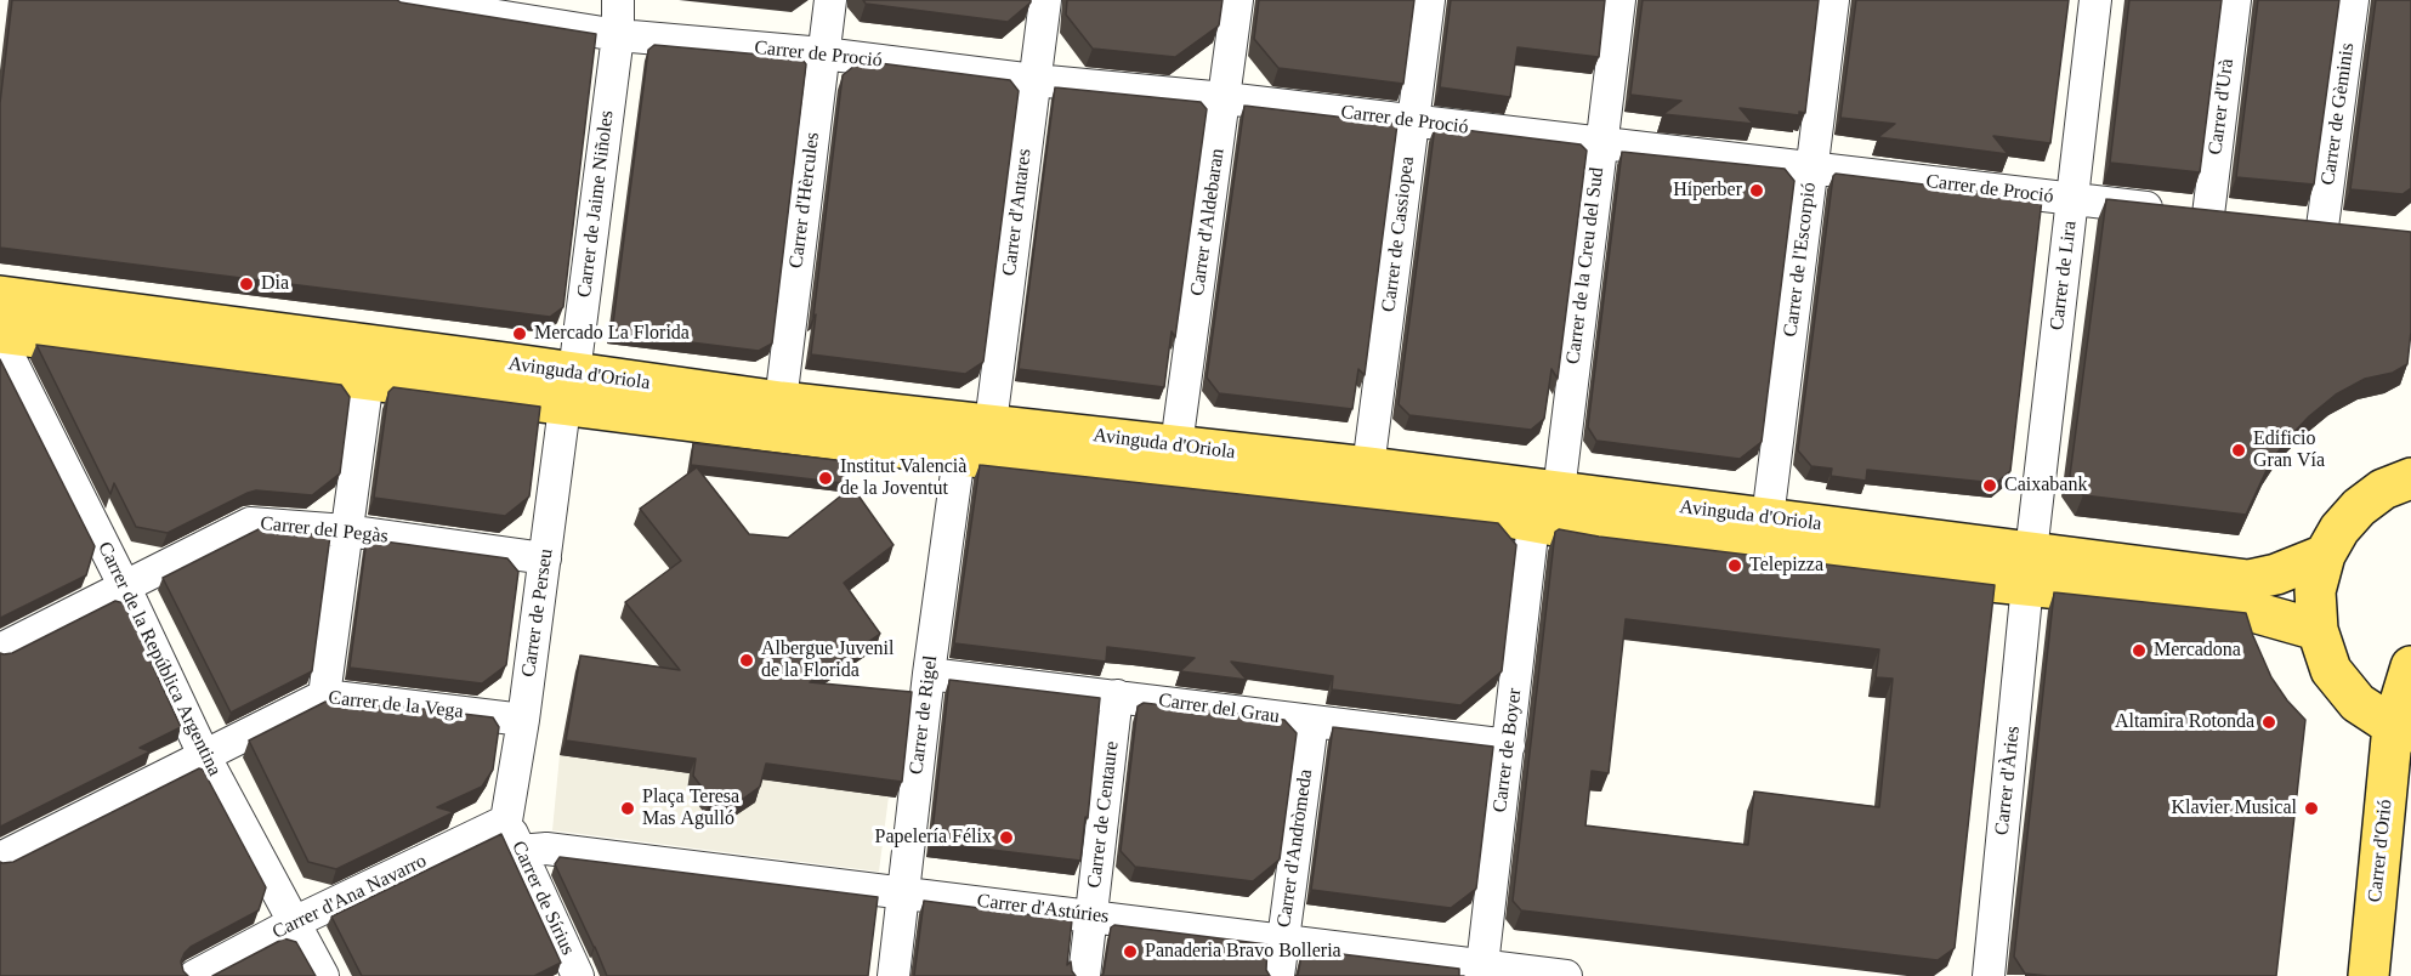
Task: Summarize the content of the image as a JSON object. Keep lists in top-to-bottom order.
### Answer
{
  "streets": {
    "main road": ["Avinguda d'Oriola", "Carrer d'Orió"],
    "street": [
      "Carrer de Proció",
      "Carrer d'Urà",
      "Carrer de Gèminis",
      "Carrer d'Hèrcules",
      "Carrer de Jaime Niñoles",
      "Carrer d'Antares",
      "Carrer d'Aldebaran",
      "Carrer de Cassiopea",
      "Carrer de l'Escorpió",
      "Carrer de la Creu del Sud",
      "Carrer de Lira",
      "Carrer del Pegàs",
      "Carrer de Perseu",
      "Carrer de la República Argentina",
      "Carrer de la Vega",
      "Carrer del Grau",
      "Carrer de Rigel",
      "Carrer de Boyer",
      "Carrer d'Àries",
      "Carrer de Centaure",
      "Carrer d'Andròmeda",
      "Carrer d'Ana Navarro",
      "Carrer de Sírius",
      "Carrer d'Astúries"
    ]
  },
  "crossings": [
    ["Carrer de Proció", "Carrer d'Urà"],
    ["Carrer de Proció", "Carrer d'Hèrcules"],
    ["Carrer de Proció", "Carrer de Jaime Niñoles"],
    ["Carrer de Proció", "Carrer d'Antares"],
    ["Carrer de Proció", "Carrer d'Aldebaran"],
    ["Carrer de Proció", "Carrer de Cassiopea"],
    ["Carrer de Proció", "Carrer de l'Escorpió"],
    ["Carrer de Proció", "Carrer de la Creu del Sud"],
    ["Carrer de Proció", "Carrer de Lira"],
    ["Carrer d'Hèrcules", "Avinguda d'Oriola"],
    ["Carrer de Jaime Niñoles", "Avinguda d'Oriola"],
    ["Carrer de Jaime Niñoles", "Carrer de Perseu"],
    ["Carrer d'Antares", "Avinguda d'Oriola"],
    ["Carrer d'Aldebaran", "Avinguda d'Oriola"],
    ["Carrer de Cassiopea", "Avinguda d'Oriola"],
    ["Carrer de l'Escorpió", "Avinguda d'Oriola"],
    ["Carrer de la Creu del Sud", "Avinguda d'Oriola"],
    ["Carrer de Lira", "Avinguda d'Oriola"],
    ["Carrer de Lira", "Carrer d'Àries"],
    ["Avinguda d'Oriola", "Carrer de Perseu"],
    ["Avinguda d'Oriola", "Carrer de la República Argentina"],
    ["Avinguda d'Oriola", "Carrer de Rigel"],
    ["Avinguda d'Oriola", "Carrer de Boyer"],
    ["Avinguda d'Oriola", "Carrer d'Àries"],
    ["Carrer del Pegàs", "Carrer de Perseu"],
    ["Carrer del Pegàs", "Carrer de la República Argentina"],
    ["Carrer de Perseu", "Carrer de la Vega"],
    ["Carrer de Perseu", "Carrer d'Ana Navarro"],
    ["Carrer de Perseu", "Carrer de Sírius"],
    ["Carrer de la República Argentina", "Carrer de la Vega"],
    ["Carrer de la República Argentina", "Carrer d'Ana Navarro"],
    ["Carrer del Grau", "Carrer de Rigel"],
    ["Carrer del Grau", "Carrer de Boyer"],
    ["Carrer del Grau", "Carrer de Centaure"],
    ["Carrer del Grau", "Carrer d'Andròmeda"],
    ["Carrer de Rigel", "Carrer d'Astúries"],
    ["Carrer de Boyer", "Carrer d'Astúries"],
    ["Carrer de Centaure", "Carrer d'Astúries"],
    ["Carrer d'Andròmeda", "Carrer d'Astúries"],
    ["Carrer d'Ana Navarro", "Carrer de Sírius"],
    ["Carrer de Sírius", "Carrer d'Astúries"]
  ],
  "places": [
    "Hiperber",
    "Dia",
    "Mercado La Florida",
    "Edificio Gran Vía",
    "Institut Valencià de la Joventut",
    "Caixabank",
    "Telepizza",
    "Mercadona",
    "Albergue Juvenil de la Florida",
    "Altamira Rotonda",
    "Plaça Teresa Mas Agulló",
    "Klavier Musical",
    "Papelería Félix",
    "Panaderia Bravo Bolleria"
  ]
}
